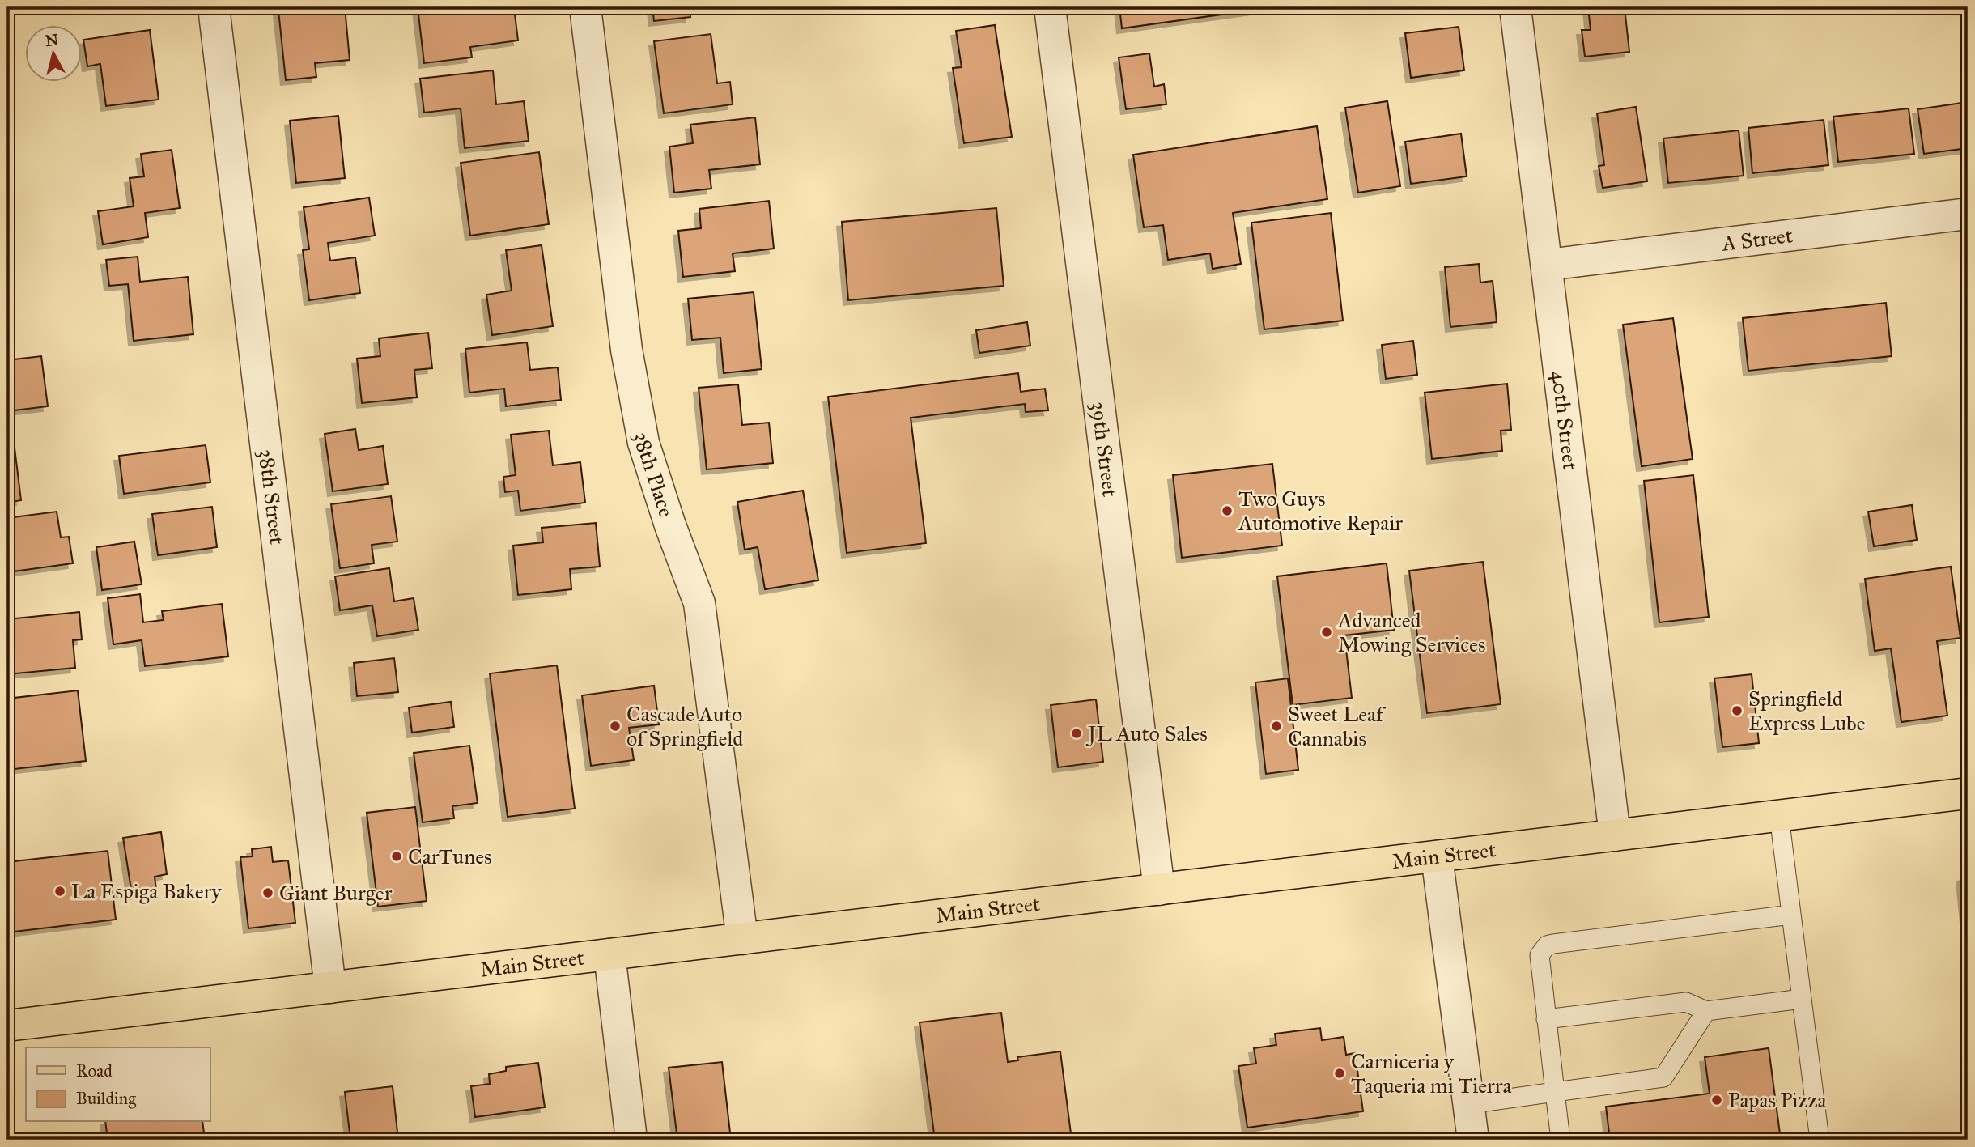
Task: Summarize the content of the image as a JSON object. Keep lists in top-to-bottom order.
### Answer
{
  "streets": {
    "main road": ["Main Street"],
    "street": [
      "A Street",
      "40th Street",
      "39th Street",
      "38th Place",
      "38th Street"
    ]
  },
  "crossings": [
    ["A Street", "40th Street"],
    ["40th Street", "Main Street"],
    ["39th Street", "Main Street"],
    ["38th Place", "Main Street"],
    ["38th Street", "Main Street"]
  ],
  "places": [
    "Two Guys Automotive Repair",
    "Advanced Mowing Services",
    "Springfield Express Lube",
    "Cascade Auto of Springfield",
    "Sweet Leaf Cannabis",
    "JL Auto Sales",
    "CarTunes",
    "La Espiga Bakery",
    "Giant Burger",
    "Carniceria y Taqueria mi Tierra",
    "Papas Pizza"
  ],
  "legend": ["Road", "Building"],
  "north": "top"
}
